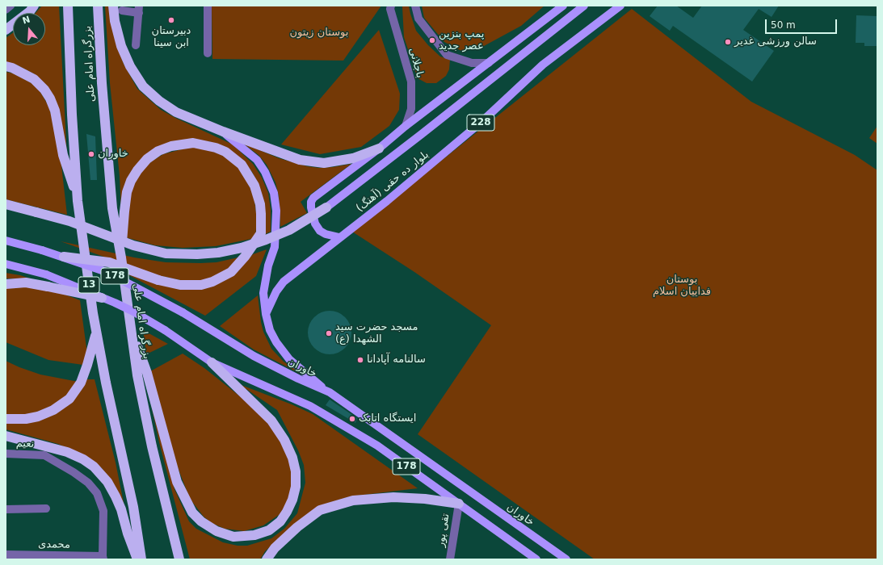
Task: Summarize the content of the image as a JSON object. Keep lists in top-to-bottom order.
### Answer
{
  "streets": {
    "highway": ["بزرگراه امام علی", "13"],
    "main road": [
      "228",
      "بلوار ده حقی (آهنگ)",
      "178",
      "خاوران"
    ],
    "street": [
      "باجلانی",
      "نعیم",
      "تقی پور",
      "محمدی"
    ]
  },
  "crossings": [
    ["178", "تقی پور"],
    ["نعیم", "محمدی"]
  ],
  "parks": ["بوستان زیتون", "بوستان فداییان اسلام"],
  "places": [
    "دبیرستان ابن سینا",
    "پمپ بنزین عصر جدید",
    "سالن ورزشی غدیر",
    "خاوران",
    "مسجد حضرت سید الشهدا (ع)",
    "سالنامه آپادانا",
    "ایستگاه اتابک"
  ],
  "scale_bar": "50 m",
  "north": "top"
}
